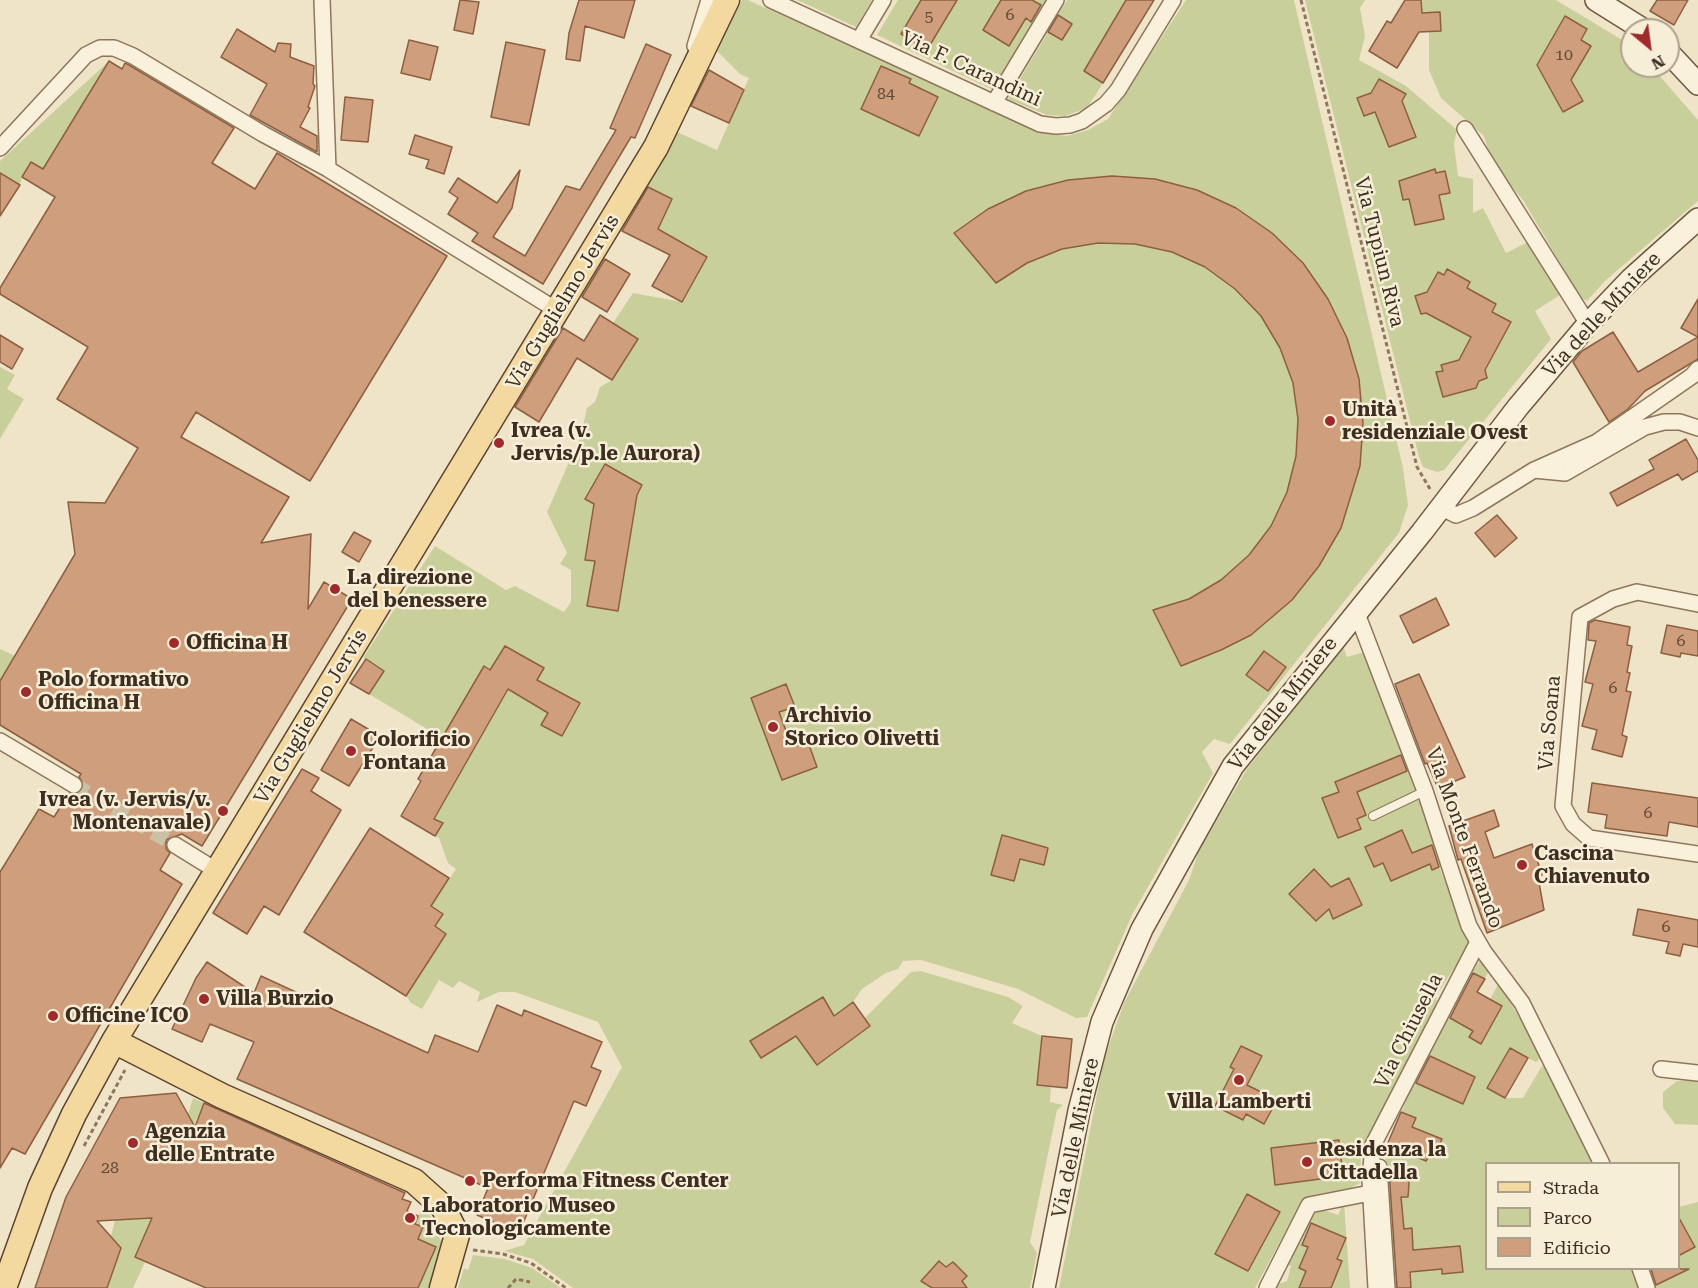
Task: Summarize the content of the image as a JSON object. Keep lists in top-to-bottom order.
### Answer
{
  "streets": {
    "main road": ["Via Guglielmo Jervis"],
    "street": [
      "Via F. Carandini",
      "Via delle Miniere",
      "Via Soana",
      "Via Monte Ferrando",
      "Via Chiusella"
    ],
    "path": ["Via Tupiun Riva"]
  },
  "crossings": [
    ["Via Tupiun Riva", "Via delle Miniere"],
    ["Via delle Miniere", "Via Monte Ferrando"],
    ["Via Monte Ferrando", "Via Chiusella"]
  ],
  "places": [
    "Unità residenziale Ovest",
    "Ivrea (v. Jervis/p.le Aurora)",
    "La direzione del benessere",
    "Officina H",
    "Polo formativo Officina H",
    "Archivio Storico Olivetti",
    "Colorificio Fontana",
    "Ivrea (v. Jervis/v. Montenavale)",
    "Cascina Chiavenuto",
    "Villa Burzio",
    "Officine ICO",
    "Villa Lamberti",
    "Agenzia delle Entrate",
    "Residenza la Cittadella",
    "Performa Fitness Center",
    "Laboratorio Museo Tecnologicamente"
  ],
  "house_numbers": [
    "6",
    "5",
    "10",
    "84",
    "6",
    "6",
    "6",
    "6",
    "28"
  ],
  "legend": ["Strada", "Parco", "Edificio"],
  "north": "bottom right"
}
